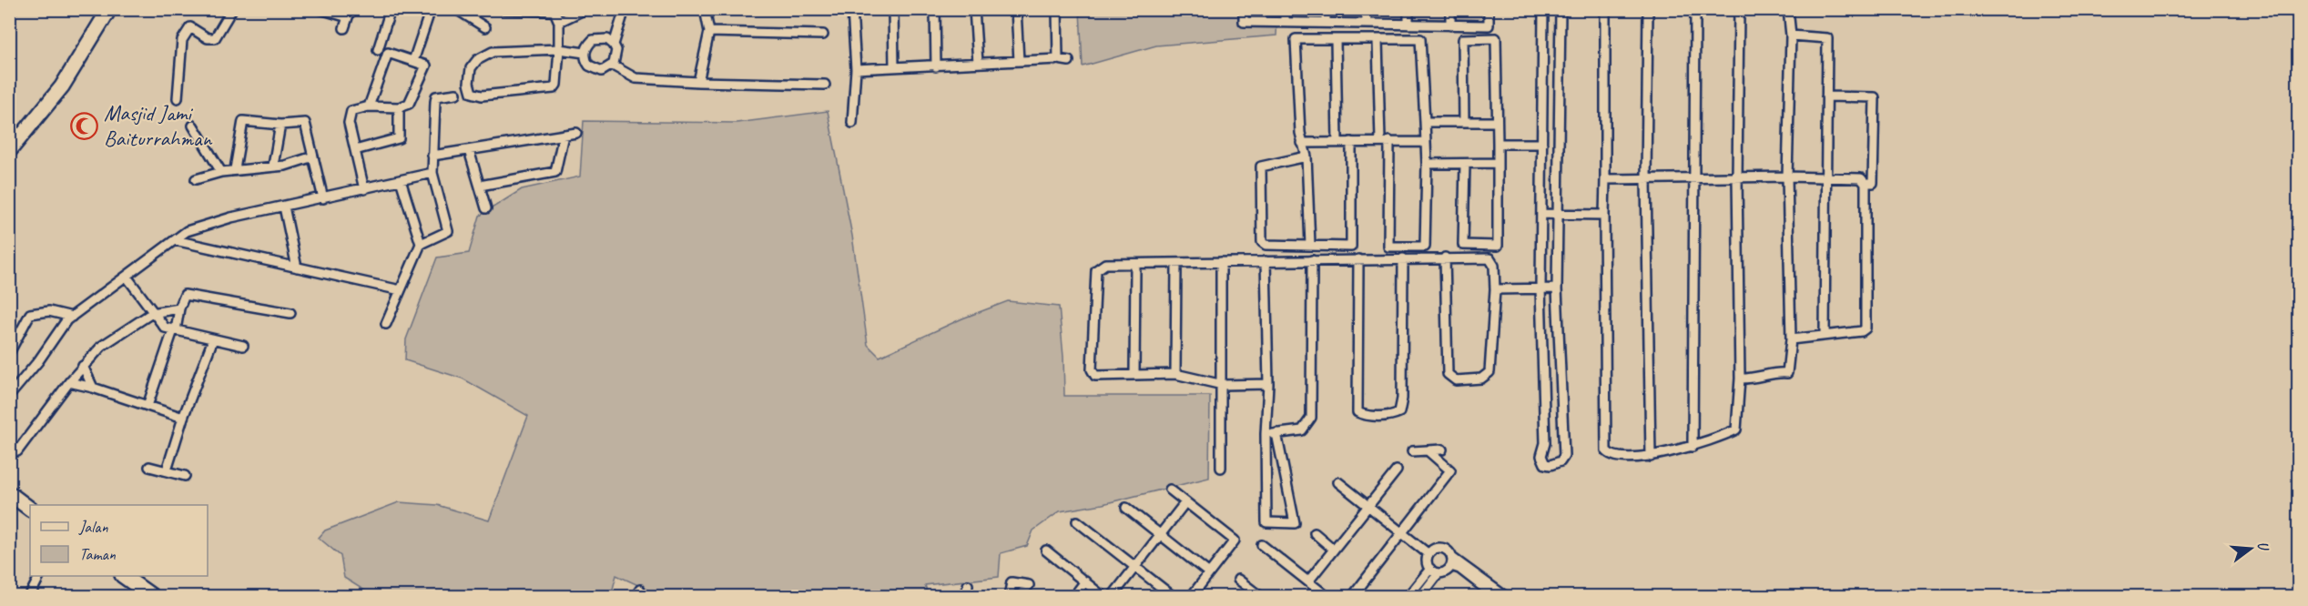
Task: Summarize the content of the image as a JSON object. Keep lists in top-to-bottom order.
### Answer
{
  "places": {
    "mosque": ["Masjid Jami Baiturrahman"]
  },
  "legend": ["Jalan", "Taman"],
  "north": "right"
}
